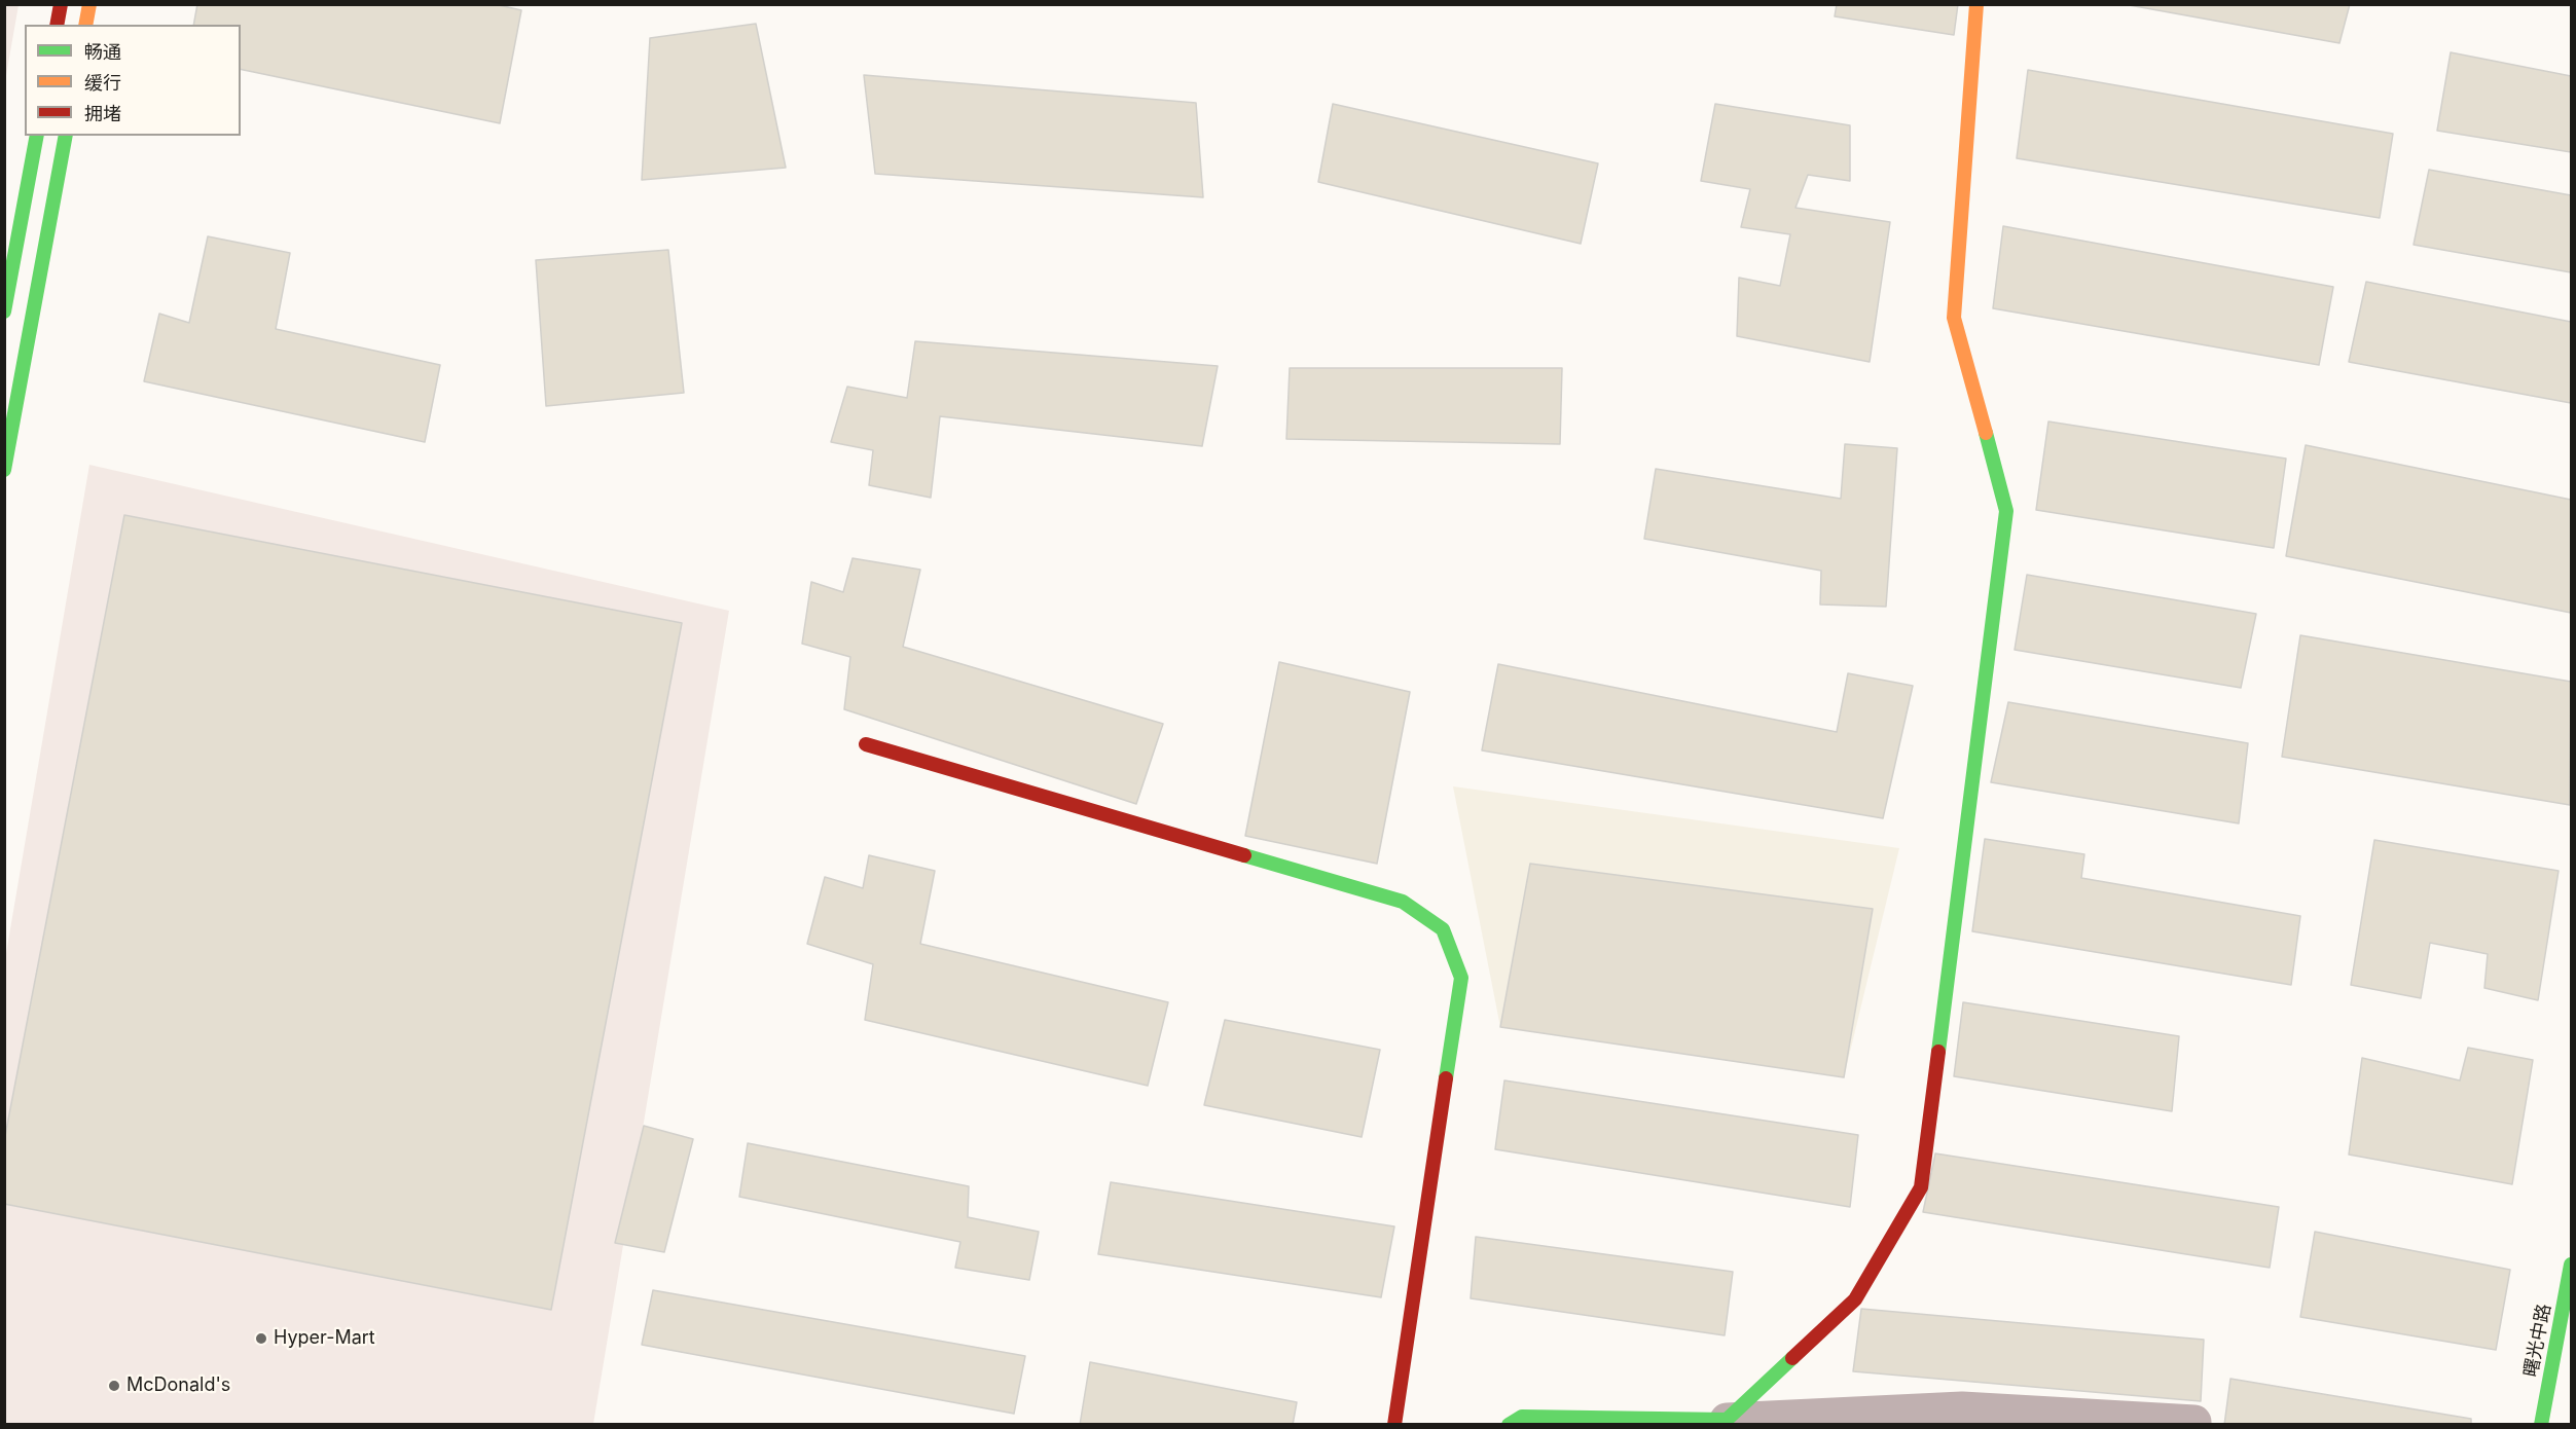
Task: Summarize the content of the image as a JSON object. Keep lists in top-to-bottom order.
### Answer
{
  "streets": {
    "street": ["曙光中路"]
  },
  "places": ["Hyper-Mart", "McDonald's"],
  "legend": ["畅通", "缓行", "拥堵"]
}
